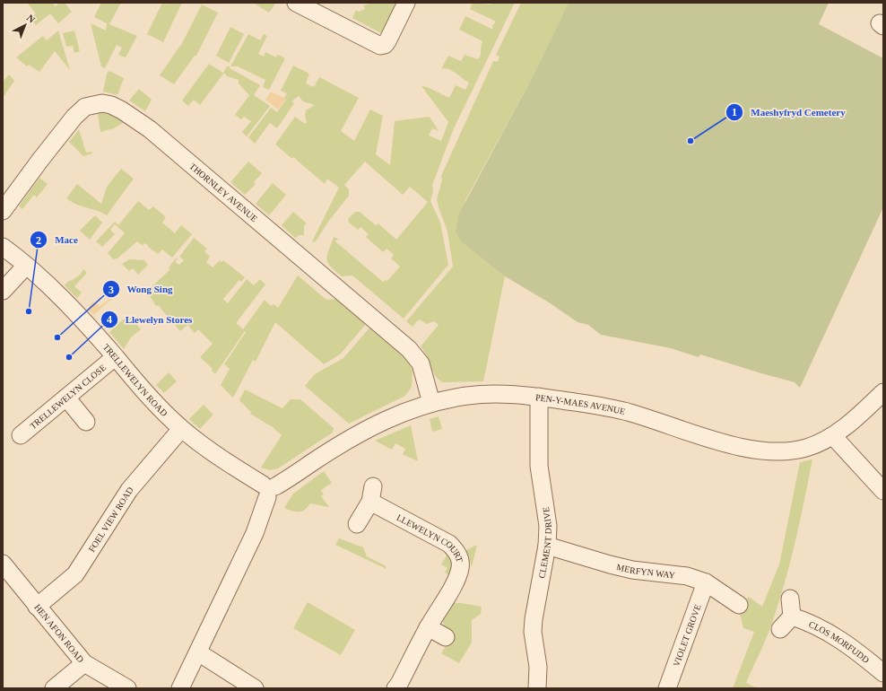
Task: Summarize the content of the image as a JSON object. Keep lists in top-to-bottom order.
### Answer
{
  "streets": {
    "street": [
      "THORNLEY AVENUE",
      "TRELLEWELYN ROAD",
      "TRELLEWELYN CLOSE",
      "PEN-Y-MAES AVENUE",
      "FOEL VIEW ROAD",
      "LLEWELYN COURT",
      "CLEMENT DRIVE",
      "MERFYN WAY",
      "HEN AFON ROAD",
      "VIOLET GROVE",
      "CLOS MORFUDD"
    ]
  },
  "crossings": [
    ["THORNLEY AVENUE", "PEN-Y-MAES AVENUE"],
    ["TRELLEWELYN ROAD", "TRELLEWELYN CLOSE"],
    ["TRELLEWELYN ROAD", "PEN-Y-MAES AVENUE"],
    ["TRELLEWELYN ROAD", "FOEL VIEW ROAD"],
    ["PEN-Y-MAES AVENUE", "CLEMENT DRIVE"],
    ["FOEL VIEW ROAD", "HEN AFON ROAD"],
    ["CLEMENT DRIVE", "MERFYN WAY"],
    ["MERFYN WAY", "VIOLET GROVE"]
  ],
  "places": [
    "Maeshyfryd Cemetery",
    "Mace",
    "Wong Sing",
    "Llewelyn Stores"
  ],
  "north": "top right"
}
